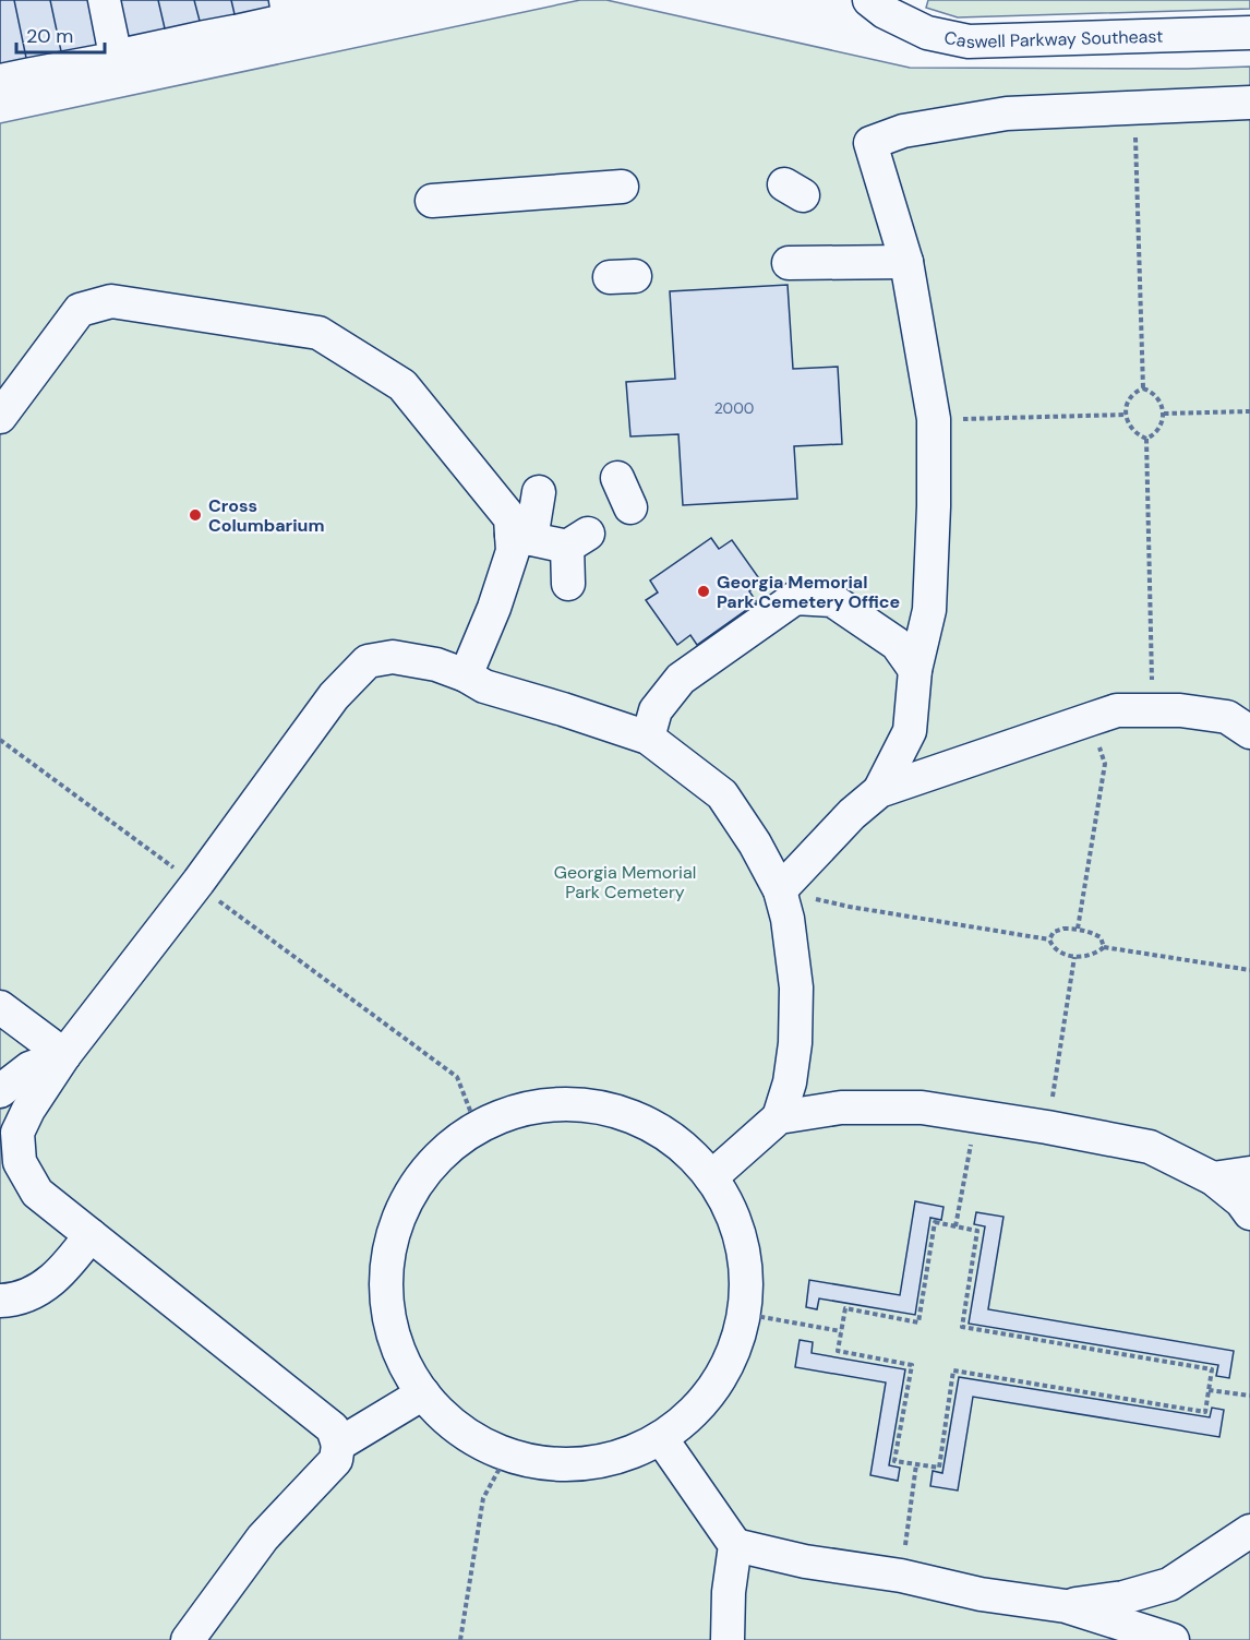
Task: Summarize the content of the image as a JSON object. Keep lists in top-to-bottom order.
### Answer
{
  "streets": {
    "street": ["Caswell Parkway Southeast"]
  },
  "parks": ["Georgia Memorial Park Cemetery"],
  "places": ["Cross Columbarium", "Georgia Memorial Park Cemetery Office"],
  "house_numbers": ["2000"],
  "scale_bar": "20 m"
}
